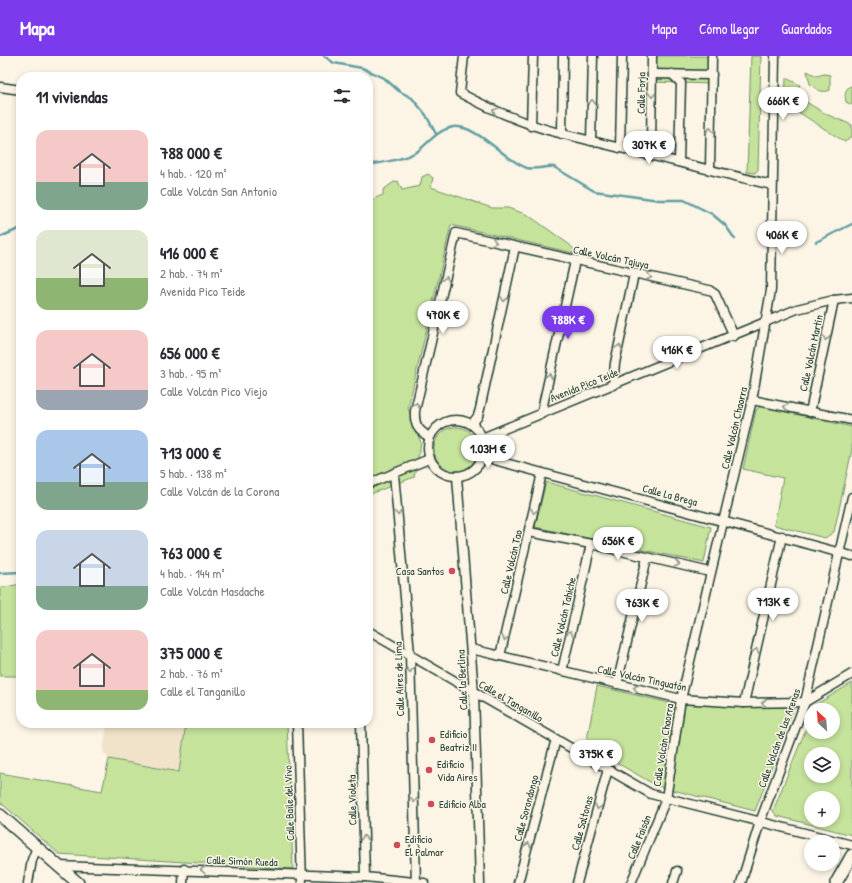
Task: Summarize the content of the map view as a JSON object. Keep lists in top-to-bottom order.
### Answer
{
  "streets": {
    "street": [
      "Calle Forja",
      "Calle Volcán Tajuya",
      "Calle Volcán Martín",
      "Avenida Pico Teide",
      "Calle Volcán Chaorra",
      "Calle La Brega",
      "Calle Volcán Tao",
      "Calle Volcán Tahiche",
      "Calle Volcán Tinguatón",
      "Calle Aires de Lima",
      "Calle la Berlina",
      "Calle el Tanganillo",
      "Calle Volcán de las Arenas",
      "Calle Violeta",
      "Calle Baile del Vivo",
      "Calle Sorondongo",
      "Calle Saltonas",
      "Calle Faisán",
      "Calle Simón Rueda"
    ]
  },
  "crossings": [
    ["Calle Volcán Tajuya", "Avenida Pico Teide"],
    ["Calle Volcán Tajuya", "Calle La Brega"],
    ["Calle Volcán Tajuya", "Calle la Berlina"],
    ["Calle Volcán Martín", "Avenida Pico Teide"],
    ["Avenida Pico Teide", "Calle Volcán Chaorra"],
    ["Avenida Pico Teide", "Calle La Brega"],
    ["Avenida Pico Teide", "Calle la Berlina"],
    ["Calle Volcán Chaorra", "Calle La Brega"],
    ["Calle Volcán Chaorra", "Calle Volcán Tinguatón"],
    ["Calle Volcán Chaorra", "Calle el Tanganillo"],
    ["Calle Volcán Chaorra", "Calle Faisán"],
    ["Calle La Brega", "Calle Volcán Tao"],
    ["Calle La Brega", "Calle la Berlina"],
    ["Calle La Brega", "Calle Volcán de las Arenas"],
    ["Calle Volcán Tao", "Calle Volcán Tinguatón"],
    ["Calle Volcán Tahiche", "Calle Volcán Tinguatón"],
    ["Calle Volcán Tinguatón", "Calle la Berlina"],
    ["Calle Volcán Tinguatón", "Calle Volcán de las Arenas"],
    ["Calle Aires de Lima", "Calle el Tanganillo"],
    ["Calle Aires de Lima", "Calle Simón Rueda"],
    ["Calle la Berlina", "Calle el Tanganillo"],
    ["Calle el Tanganillo", "Calle Volcán de las Arenas"],
    ["Calle el Tanganillo", "Calle Sorondongo"],
    ["Calle el Tanganillo", "Calle Saltonas"],
    ["Calle el Tanganillo", "Calle Faisán"],
    ["Calle Violeta", "Calle Simón Rueda"],
    ["Calle Baile del Vivo", "Calle Simón Rueda"]
  ],
  "one_way": [
    "Calle Volcán Martín",
    "Calle Volcán Tao",
    "Calle Aires de Lima",
    "Calle Violeta",
    "Calle Sorondongo",
    "Calle Saltonas"
  ],
  "places": [
    "Casa Santos",
    "Edificio Beatriz II",
    "Edificio Vida Aires",
    "Edificio Alba",
    "Edificio El Palmar"
  ],
  "north": "top left",
  "page": {
    "header": "Mapa",
    "nav": ["Mapa", "Cómo llegar", "Guardados"],
    "heading": "11 viviendas",
    "price": [
      "666K €",
      "307K €",
      "406K €",
      "470K €",
      "788K €",
      "416K €",
      "1.03M €",
      "656K €",
      "713K €",
      "763K €",
      "375K €"
    ],
    "list": [
      {
        "name": "788 000 €",
        "note": "4 hab. · 120 m² · Calle Volcán San Antonio"
      },
      {
        "name": "416 000 €",
        "note": "2 hab. · 74 m² · Avenida Pico Teide"
      },
      {
        "name": "656 000 €",
        "note": "3 hab. · 95 m² · Calle Volcán Pico Viejo"
      },
      {
        "name": "713 000 €",
        "note": "5 hab. · 138 m² · Calle Volcán de la Corona"
      },
      {
        "name": "763 000 €",
        "note": "4 hab. · 144 m² · Calle Volcán Masdache"
      },
      {
        "name": "375 000 €",
        "note": "2 hab. · 76 m² · Calle el Tanganillo"
      }
    ],
    "map_buttons": ["+", "−"]
  }
}
